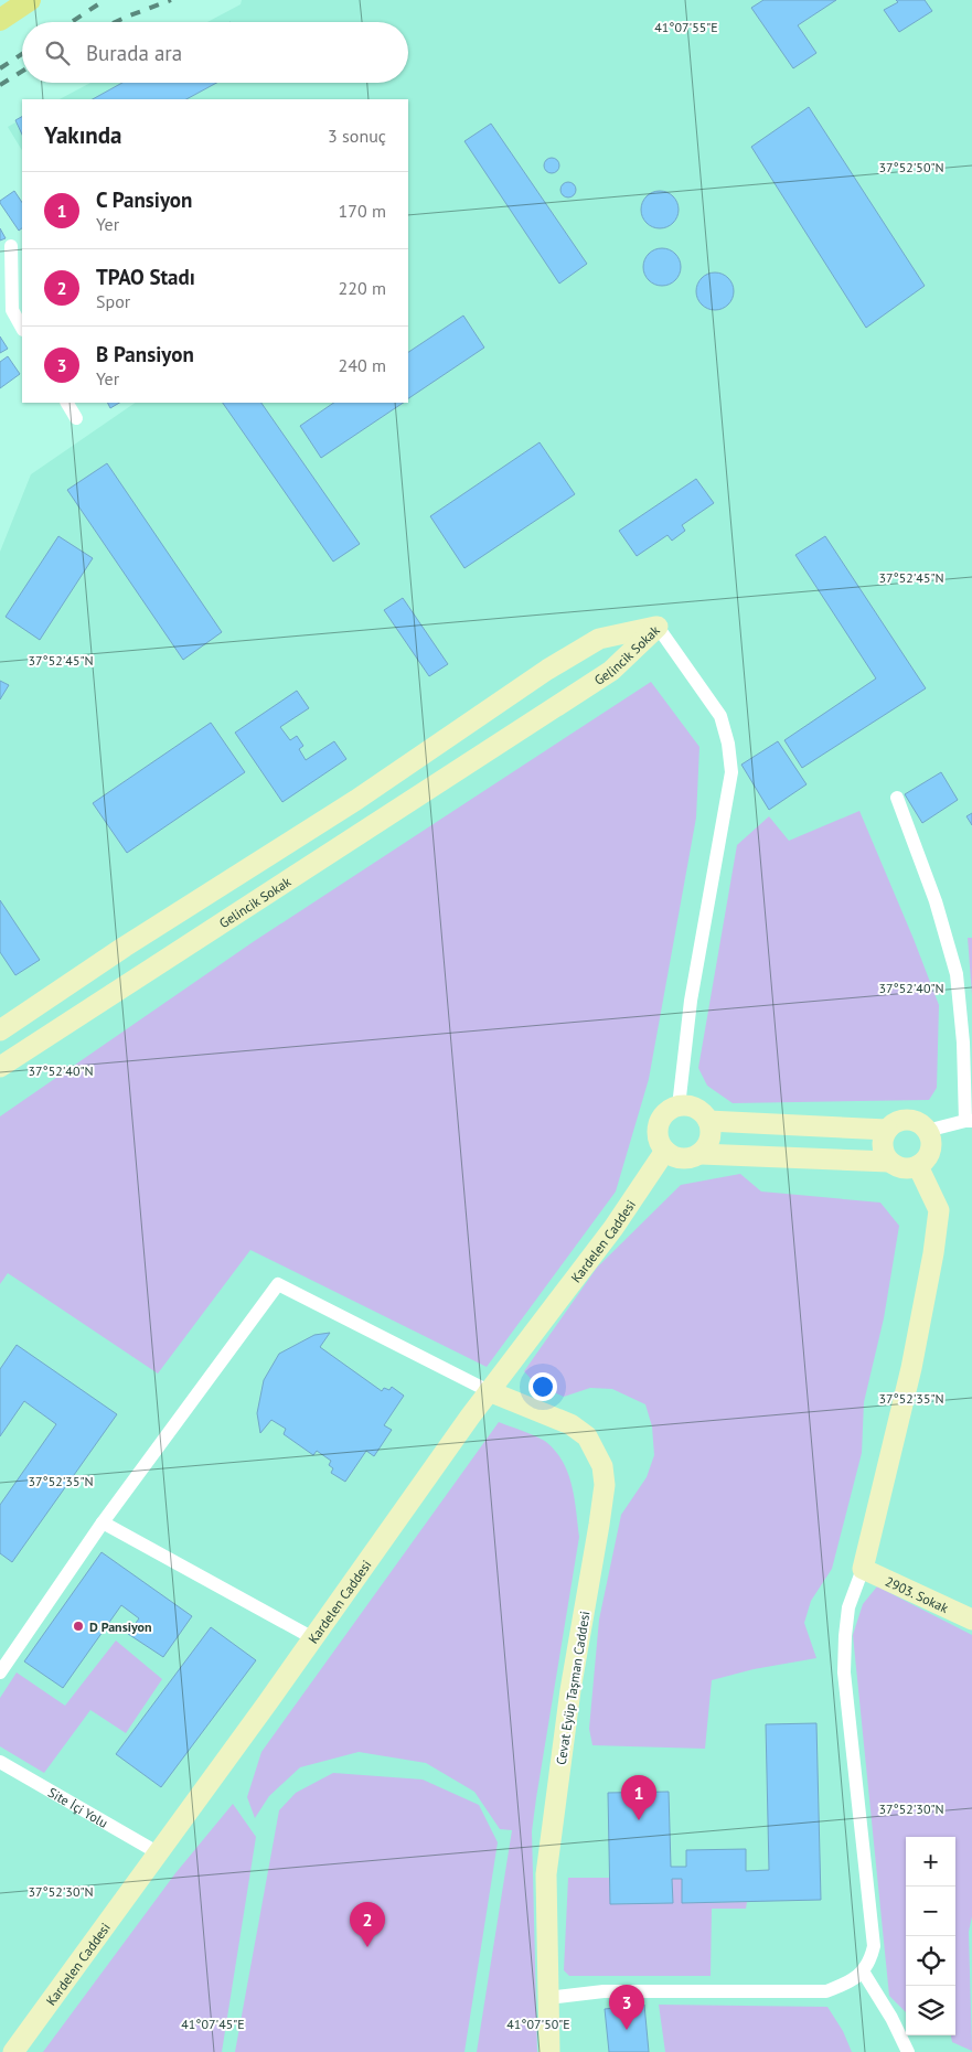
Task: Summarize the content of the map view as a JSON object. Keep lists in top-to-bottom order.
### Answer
{
  "streets": {
    "street": [
      "Gelincik Sokak",
      "Kardelen Caddesi",
      "2903. Sokak",
      "Cevat Eyüp Taşman Caddesi",
      "Site İçi Yolu"
    ]
  },
  "crossings": [
    ["Kardelen Caddesi", "Cevat Eyüp Taşman Caddesi"],
    ["Kardelen Caddesi", "Site İçi Yolu"]
  ],
  "places": ["D Pansiyon"],
  "page": {
    "search": "Burada ara",
    "heading": ["Yakında", "3 sonuç"],
    "list": [
      {
        "mark": "1",
        "name": "C Pansiyon",
        "note": "Yer",
        "value": "170 m"
      },
      {
        "mark": "2",
        "name": "TPAO Stadı",
        "note": "Spor",
        "value": "220 m"
      },
      {
        "mark": "3",
        "name": "B Pansiyon",
        "note": "Yer",
        "value": "240 m"
      }
    ],
    "pins": ["1", "2", "3"],
    "map_buttons": ["+", "−"]
  },
  "coordinates": [
    "41°07'55\"E",
    "37°52'50\"N",
    "37°52'45\"N",
    "37°52'40\"N",
    "37°52'35\"N",
    "37°52'30\"N",
    "41°07'45\"E",
    "41°07'50\"E"
  ]
}
